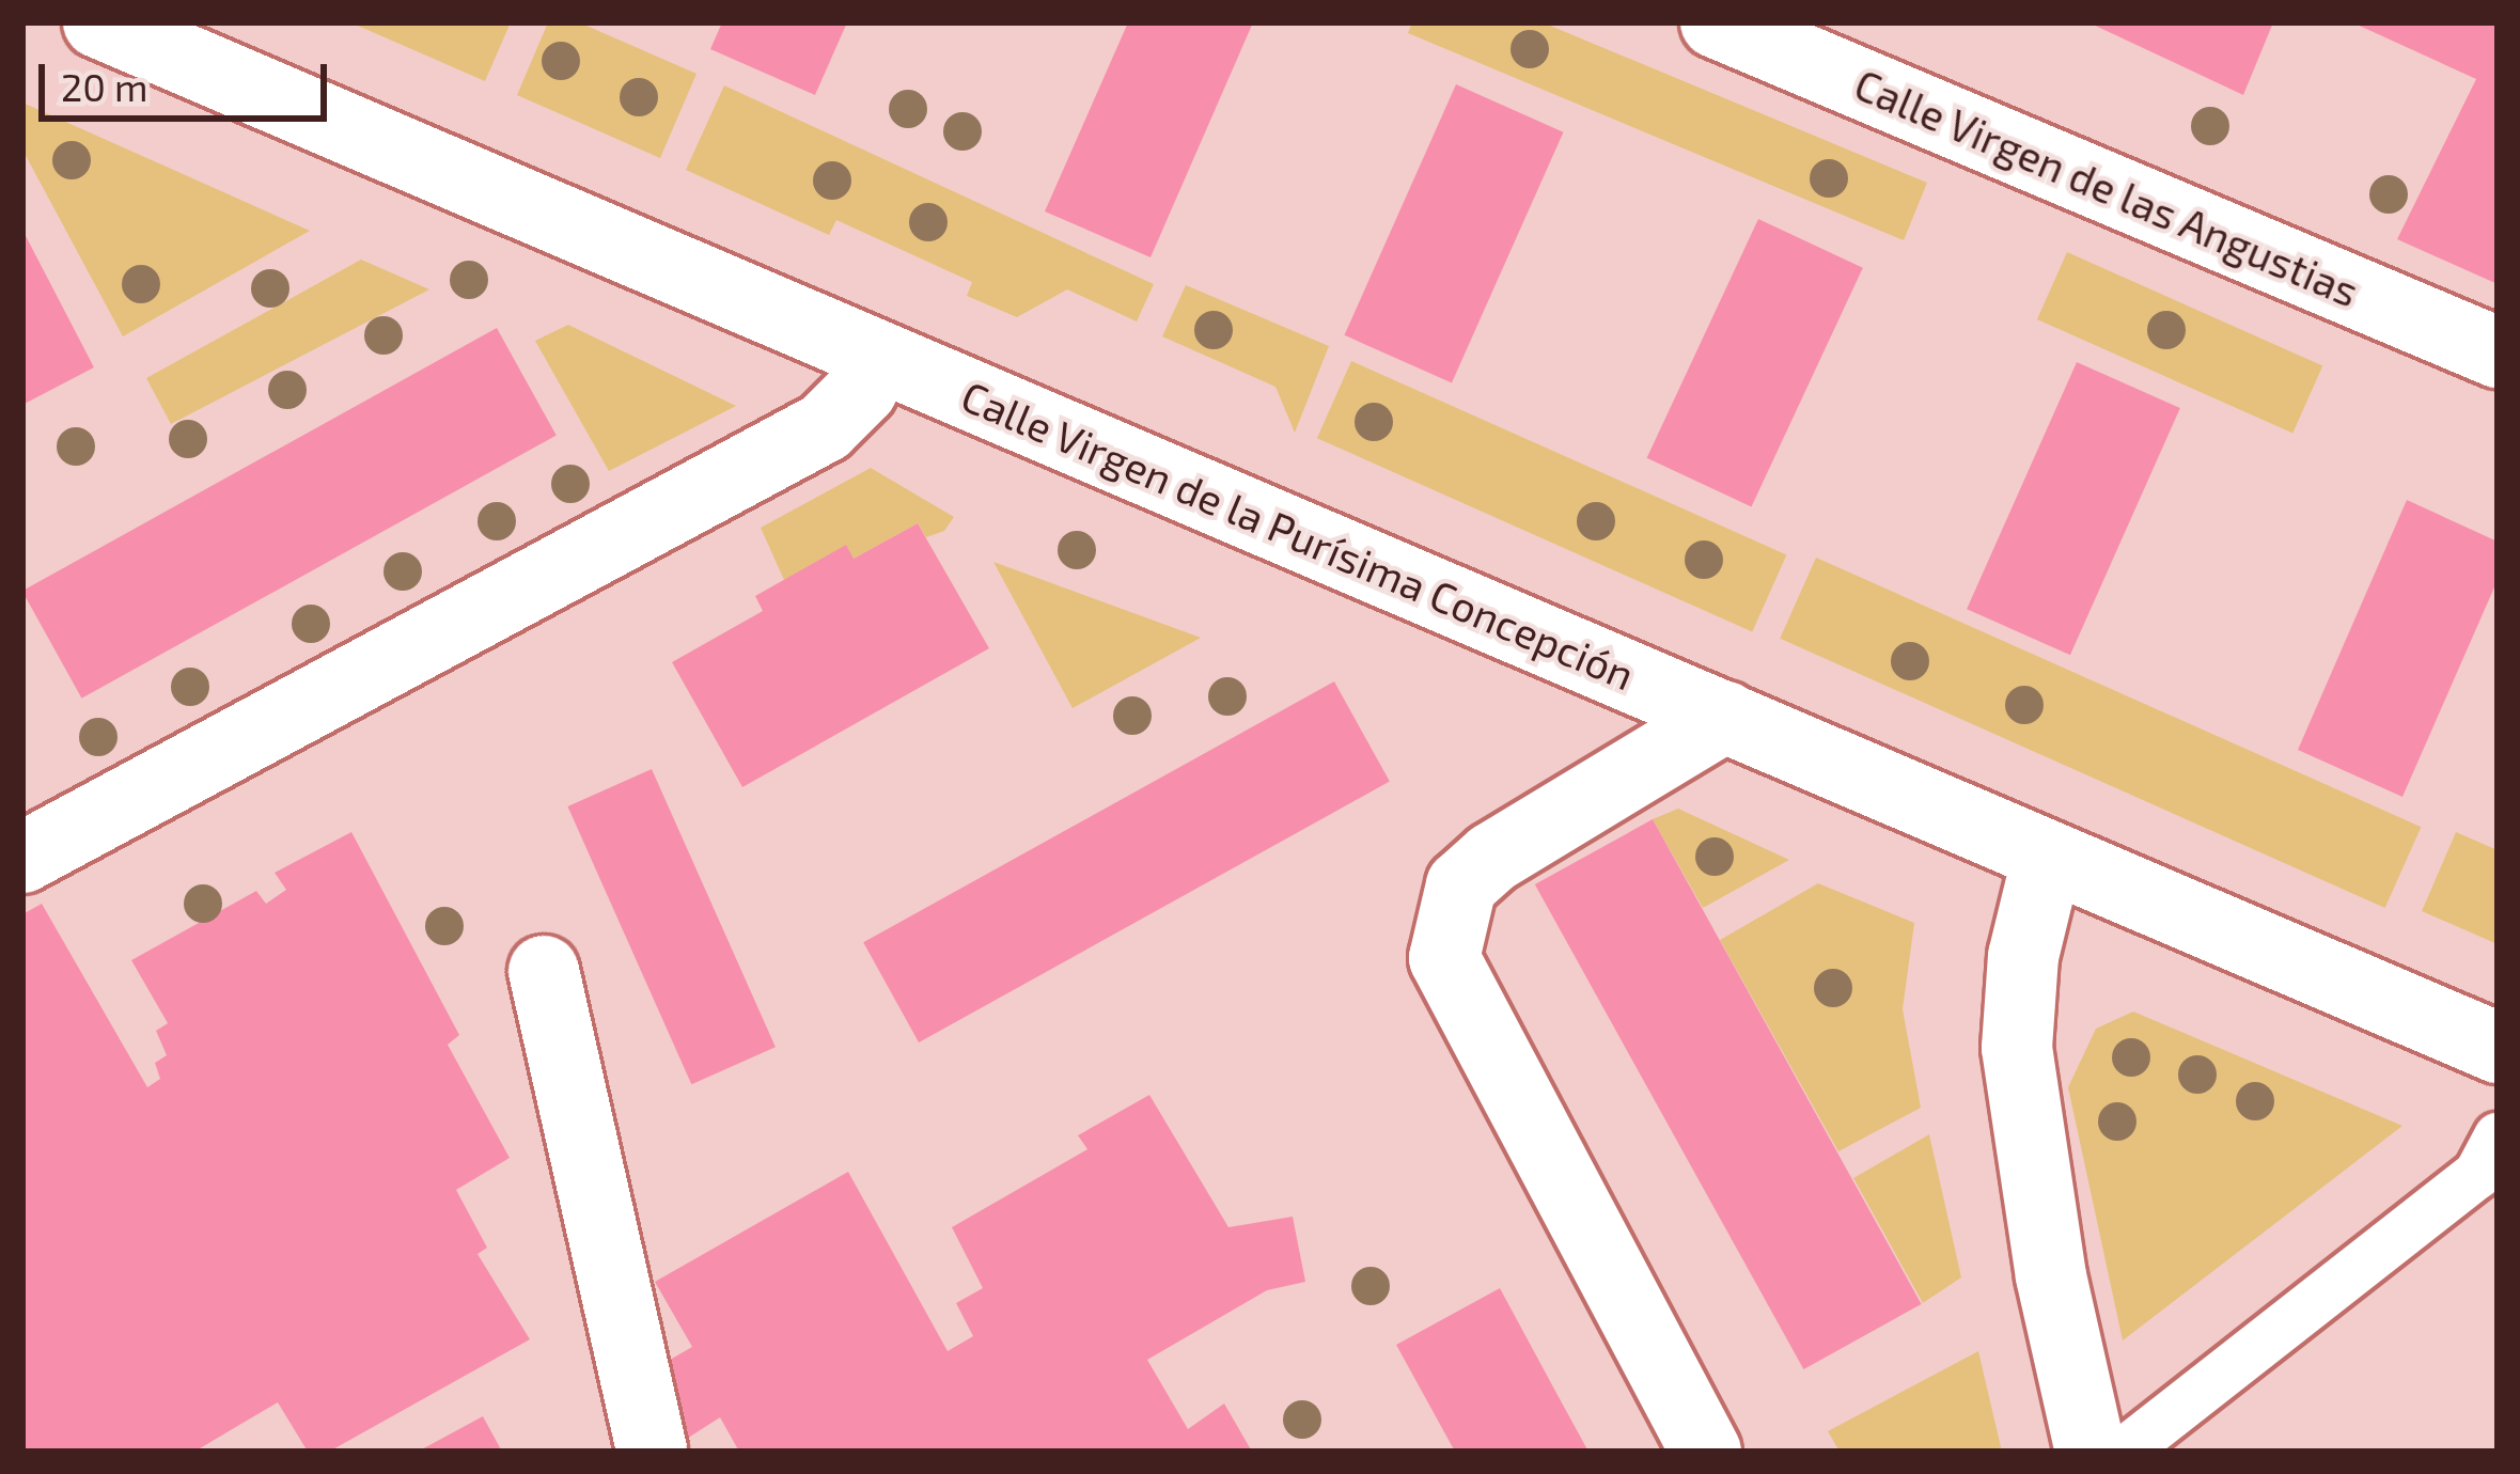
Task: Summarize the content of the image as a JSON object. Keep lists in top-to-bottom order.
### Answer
{
  "streets": {
    "street": ["Calle Virgen de las Angustias", "Calle Virgen de la Purísima Concepción"]
  },
  "scale_bar": "20 m"
}
